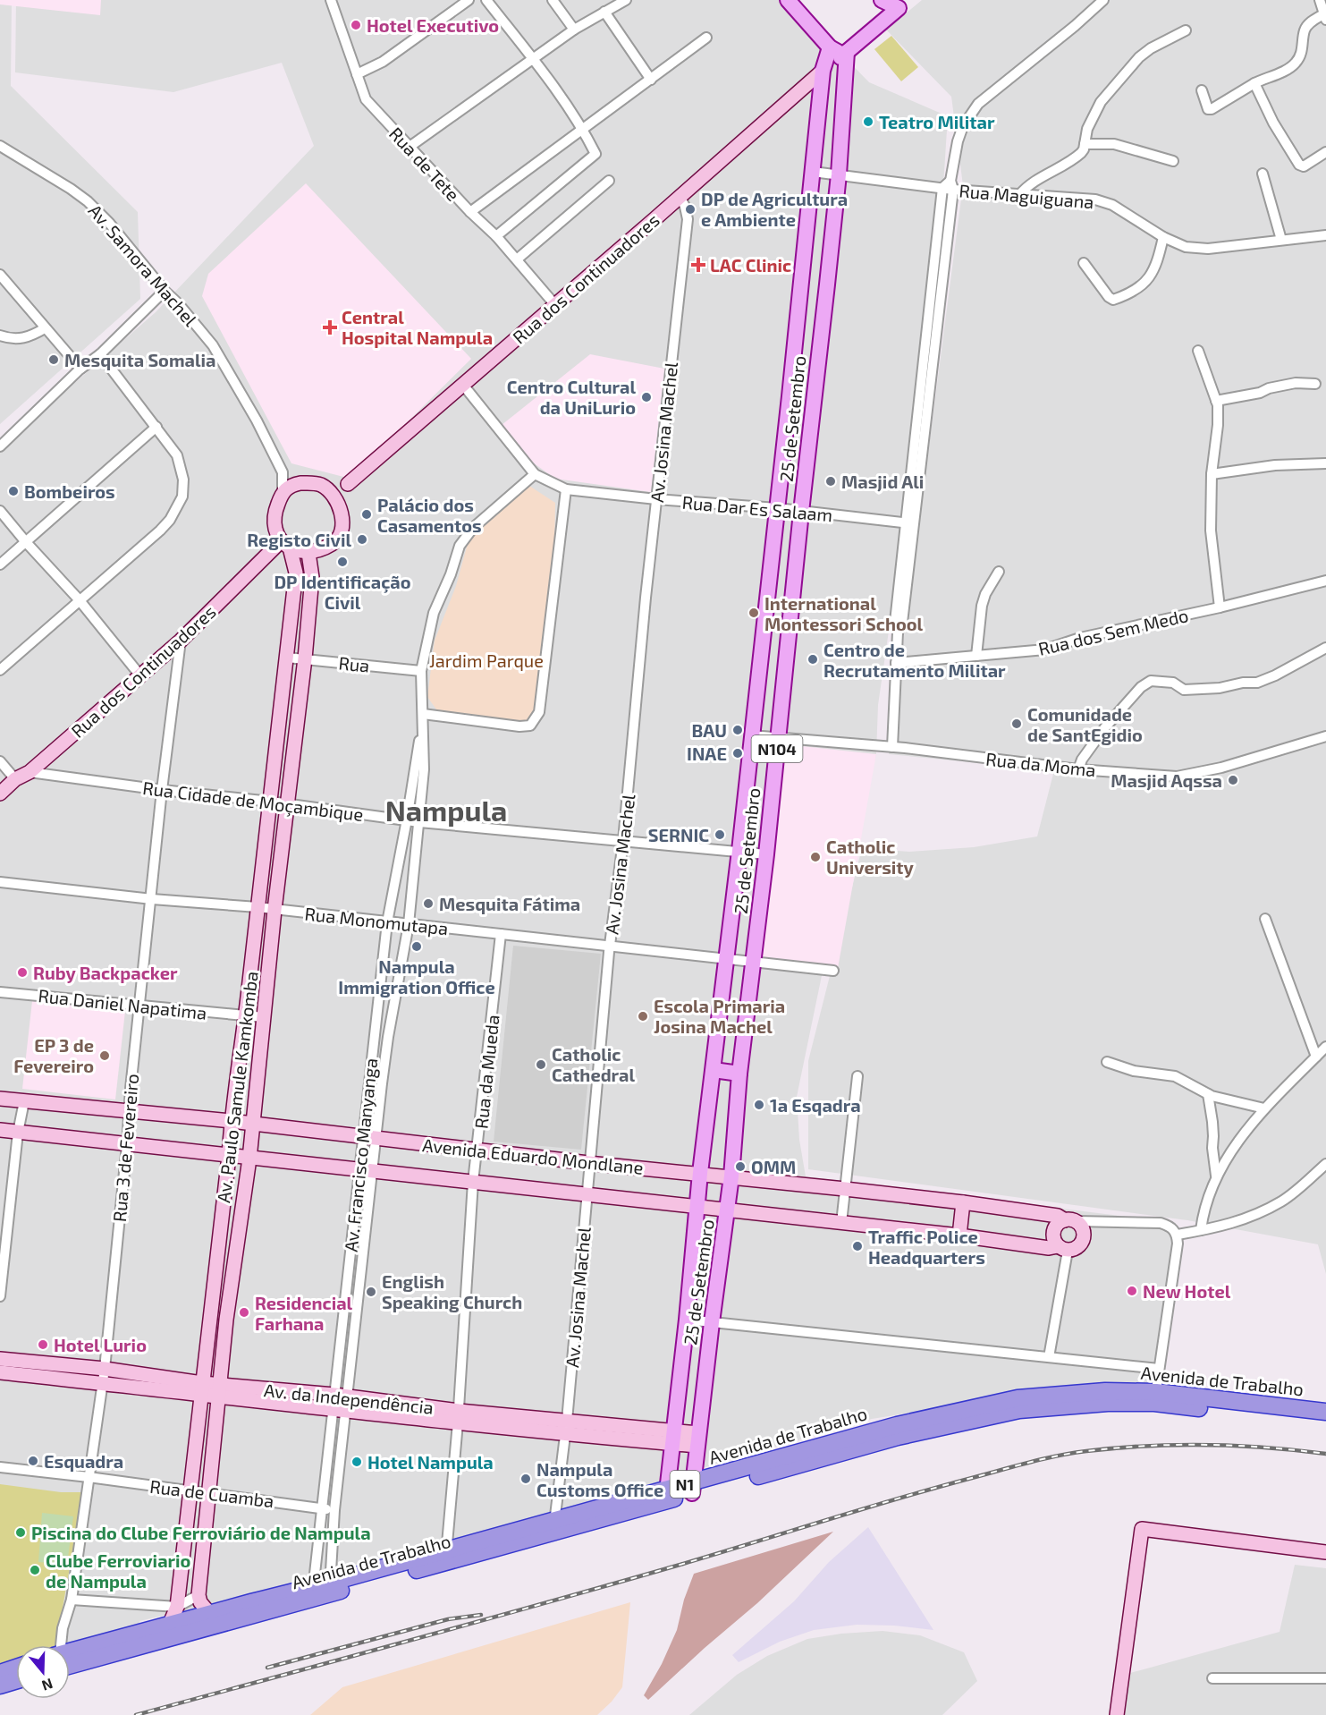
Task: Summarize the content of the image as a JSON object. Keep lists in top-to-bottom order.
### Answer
{
  "streets": {
    "highway": ["Avenida de Trabalho", "N1"],
    "main road": [
      "Rua dos Continuadores",
      "25 de Setembro",
      "N104",
      "Av. Paulo Samule Kamkomba",
      "Avenida Eduardo Mondlane",
      "Av. da Independência"
    ],
    "street": [
      "Rua de Tete",
      "Rua Maguiguana",
      "Av. Samora Machel",
      "Av. Josina Machel",
      "Rua Dar Es Salaam",
      "Rua dos Sem Medo",
      "Rua",
      "Rua da Moma",
      "Rua Cidade de Moçambique",
      "Rua Monomutapa",
      "Rua Daniel Napatima",
      "Rua da Mueda",
      "Rua 3 de Fevereiro",
      "Av. Francisco Manyanga",
      "Rua de Cuamba"
    ]
  },
  "crossings": [
    ["Rua de Tete", "Rua dos Continuadores"],
    ["Rua Maguiguana", "25 de Setembro"],
    ["Rua dos Continuadores", "25 de Setembro"],
    ["Rua dos Continuadores", "Av. Josina Machel"],
    ["Rua dos Continuadores", "Rua Dar Es Salaam"],
    ["Rua dos Continuadores", "N104"],
    ["Rua dos Continuadores", "Rua Cidade de Moçambique"],
    ["Rua dos Continuadores", "Av. Paulo Samule Kamkomba"],
    ["Rua dos Continuadores", "Rua 3 de Fevereiro"],
    ["25 de Setembro", "Rua Dar Es Salaam"],
    ["25 de Setembro", "N104"],
    ["25 de Setembro", "Rua da Moma"],
    ["25 de Setembro", "Rua Cidade de Moçambique"],
    ["25 de Setembro", "Rua Monomutapa"],
    ["25 de Setembro", "Avenida Eduardo Mondlane"],
    ["25 de Setembro", "Avenida de Trabalho"],
    ["25 de Setembro", "Av. da Independência"],
    ["Av. Josina Machel", "Rua Dar Es Salaam"],
    ["Av. Josina Machel", "Rua Cidade de Moçambique"],
    ["Av. Josina Machel", "Rua Monomutapa"],
    ["Av. Josina Machel", "Avenida Eduardo Mondlane"],
    ["Av. Josina Machel", "Avenida de Trabalho"],
    ["Av. Josina Machel", "Av. da Independência"],
    ["Rua Dar Es Salaam", "Av. Francisco Manyanga"],
    ["Rua", "Av. Paulo Samule Kamkomba"],
    ["Rua", "Av. Francisco Manyanga"],
    ["N104", "Avenida de Trabalho"],
    ["N104", "Av. da Independência"],
    ["Rua Cidade de Moçambique", "Av. Paulo Samule Kamkomba"],
    ["Rua Cidade de Moçambique", "Rua 3 de Fevereiro"],
    ["Rua Cidade de Moçambique", "Av. Francisco Manyanga"],
    ["Rua Monomutapa", "Rua da Mueda"],
    ["Rua Monomutapa", "Av. Paulo Samule Kamkomba"],
    ["Rua Monomutapa", "Rua 3 de Fevereiro"],
    ["Rua Monomutapa", "Av. Francisco Manyanga"],
    ["Rua Daniel Napatima", "Av. Paulo Samule Kamkomba"],
    ["Rua Daniel Napatima", "Rua 3 de Fevereiro"],
    ["Rua da Mueda", "Avenida Eduardo Mondlane"],
    ["Rua da Mueda", "Avenida de Trabalho"],
    ["Rua da Mueda", "Av. da Independência"],
    ["Av. Paulo Samule Kamkomba", "Avenida Eduardo Mondlane"],
    ["Av. Paulo Samule Kamkomba", "Avenida de Trabalho"],
    ["Av. Paulo Samule Kamkomba", "Av. da Independência"],
    ["Av. Paulo Samule Kamkomba", "Rua de Cuamba"],
    ["Rua 3 de Fevereiro", "Avenida Eduardo Mondlane"],
    ["Rua 3 de Fevereiro", "Av. da Independência"],
    ["Rua 3 de Fevereiro", "Rua de Cuamba"],
    ["Av. Francisco Manyanga", "Avenida Eduardo Mondlane"],
    ["Av. Francisco Manyanga", "Avenida de Trabalho"],
    ["Av. Francisco Manyanga", "Av. da Independência"],
    ["Av. Francisco Manyanga", "Rua de Cuamba"]
  ],
  "districts": ["Nampula"],
  "parks": ["Jardim Parque"],
  "places": {
    "other": [
      "Hotel Executivo",
      "Teatro Militar",
      "DP de Agricultura e Ambiente",
      "Mesquita Somalia",
      "Centro Cultural da UniLurio",
      "Masjid Ali",
      "Bombeiros",
      "Palácio dos Casamentos",
      "Registo Civil",
      "DP Identificação Civil",
      "International Montessori School",
      "Centro de Recrutamento Militar",
      "Comunidade de SantEgidio",
      "BAU",
      "INAE",
      "Masjid Aqssa",
      "SERNIC",
      "Catholic University",
      "Mesquita Fátima",
      "Nampula Immigration Office",
      "Ruby Backpacker",
      "Escola Primaria Josina Machel",
      "EP 3 de Fevereiro",
      "Catholic Cathedral",
      "1a Esqadra",
      "OMM",
      "Traffic Police Headquarters",
      "New Hotel",
      "English Speaking Church",
      "Residencial Farhana",
      "Hotel Lurio",
      "Esquadra",
      "Hotel Nampula",
      "Nampula Customs Office",
      "Piscina do Clube Ferroviário de Nampula",
      "Clube Ferroviario de Nampula"
    ],
    "health": ["LAC Clinic", "Central Hospital Nampula"]
  },
  "north": "bottom"
}
